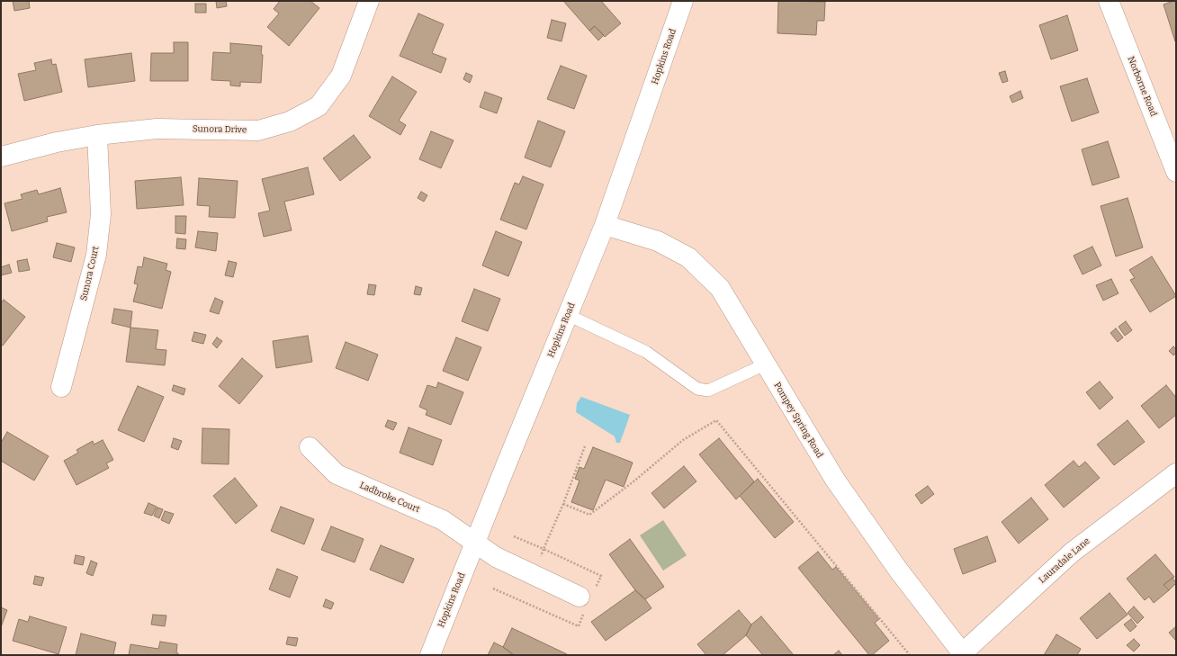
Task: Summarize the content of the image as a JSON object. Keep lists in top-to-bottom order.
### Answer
{
  "streets": {
    "street": [
      "Hopkins Road",
      "Norborne Road",
      "Sunora Drive",
      "Sunora Court",
      "Pompey Spring Road",
      "Ladbroke Court",
      "Lauradale Lane"
    ]
  },
  "crossings": [
    ["Hopkins Road", "Pompey Spring Road"],
    ["Hopkins Road", "Ladbroke Court"],
    ["Sunora Drive", "Sunora Court"],
    ["Pompey Spring Road", "Lauradale Lane"]
  ]
}
